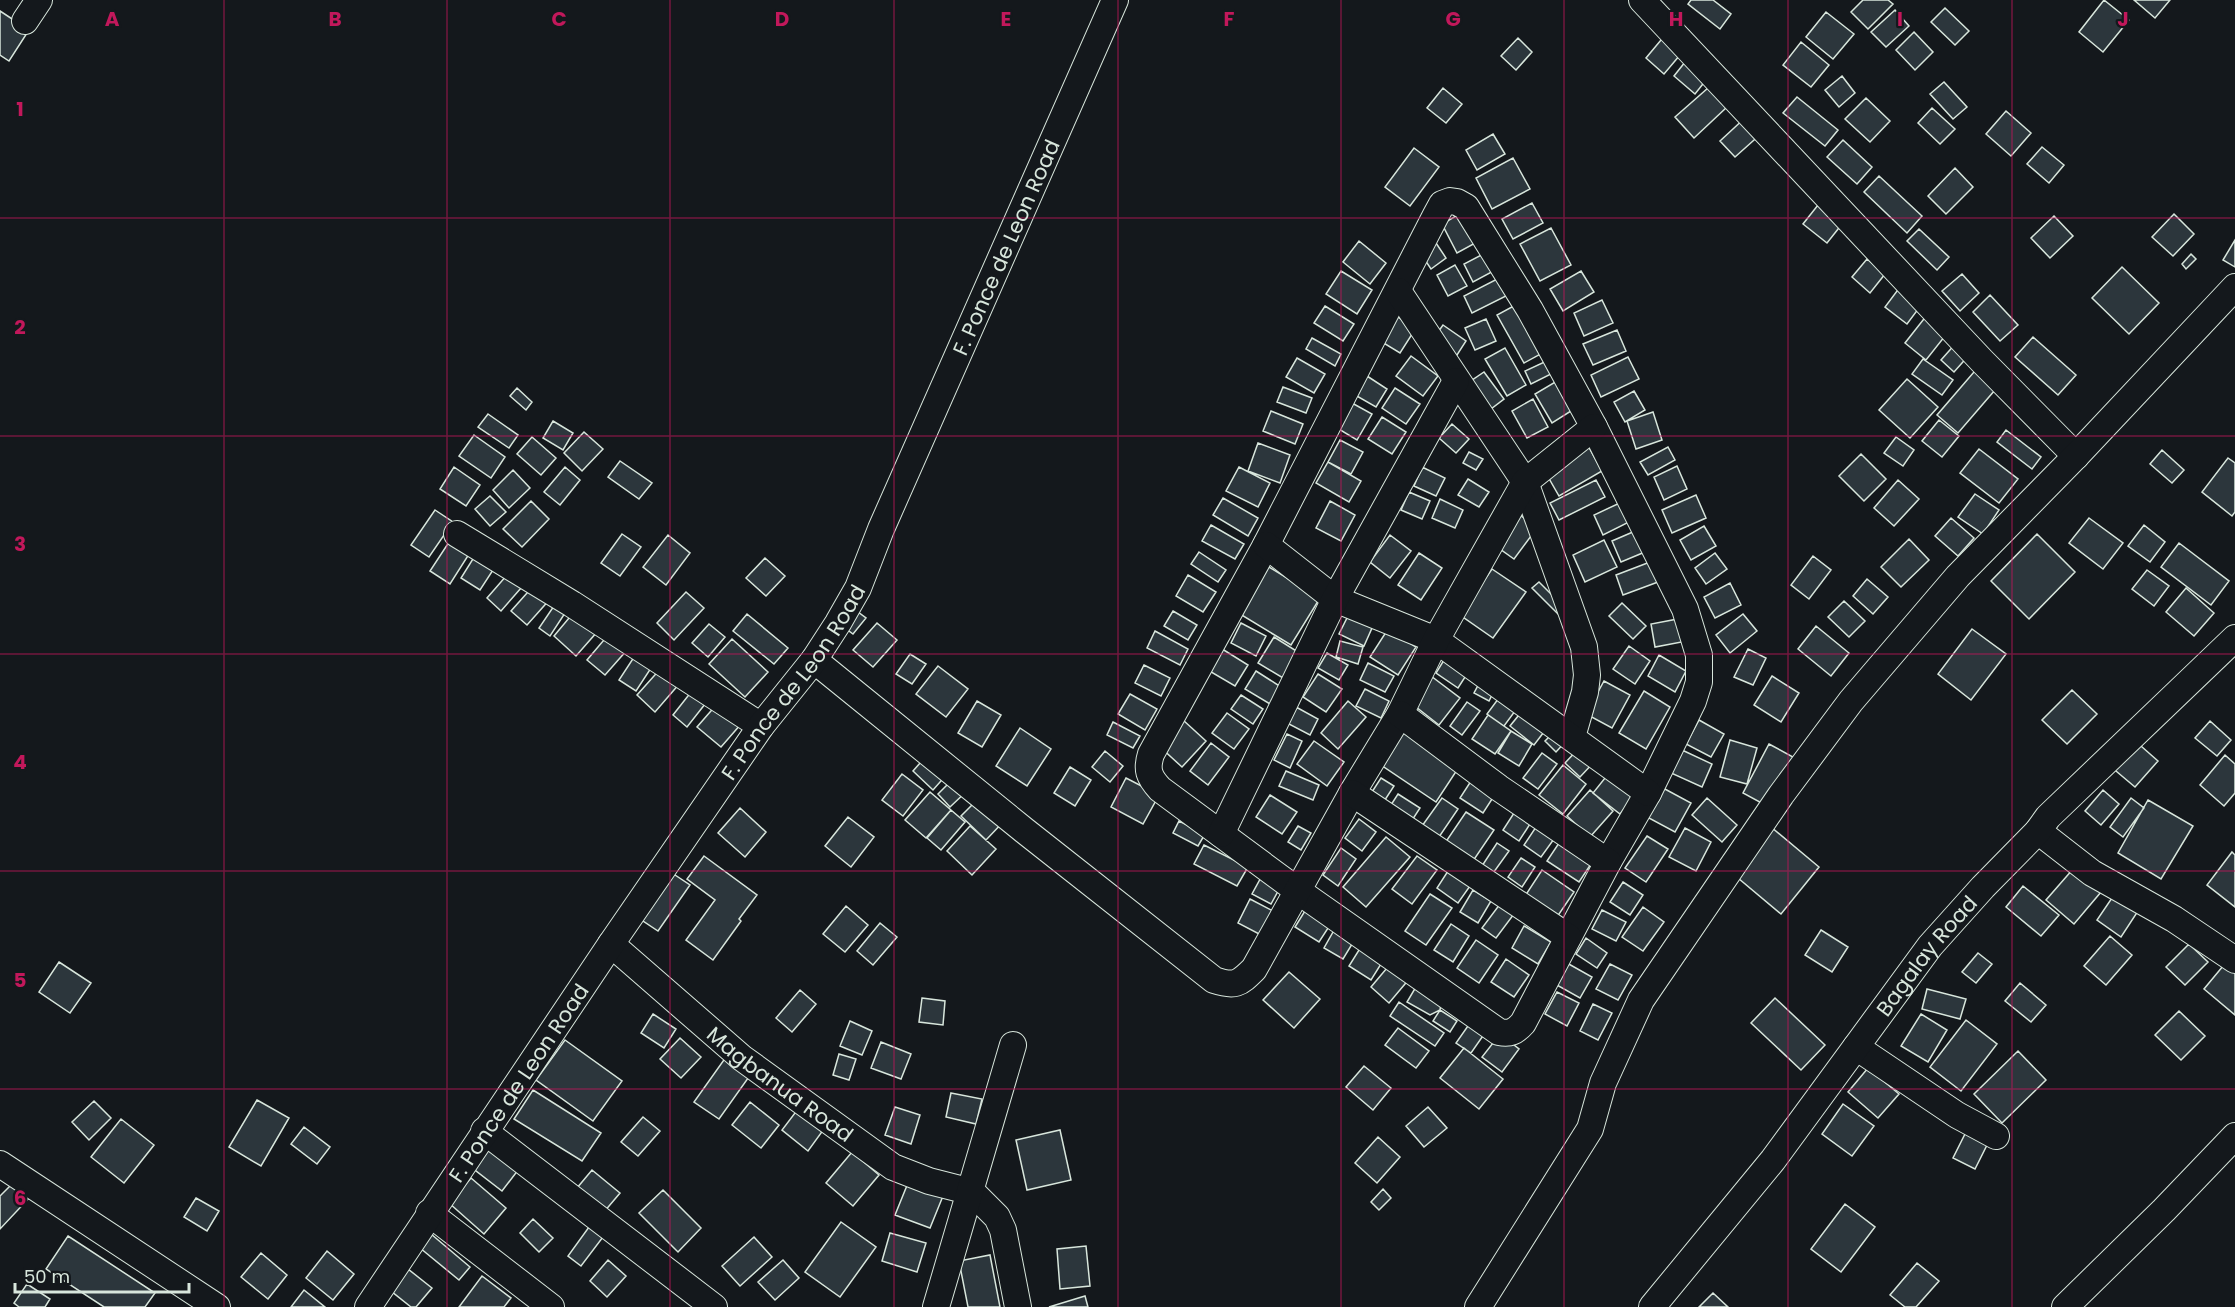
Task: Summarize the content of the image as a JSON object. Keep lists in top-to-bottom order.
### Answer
{
  "streets": {
    "street": ["F. Ponce de Leon Road", "Bagalay Road", "Magbanua Road"]
  },
  "crossings": [
    ["F. Ponce de Leon Road", "Magbanua Road"]
  ],
  "scale_bar": "50 m",
  "grid": {
    "columns": [
      "A",
      "B",
      "C",
      "D",
      "E",
      "F",
      "G",
      "H",
      "I",
      "J"
    ],
    "rows": [
      "1",
      "2",
      "3",
      "4",
      "5",
      "6"
    ]
  }
}
